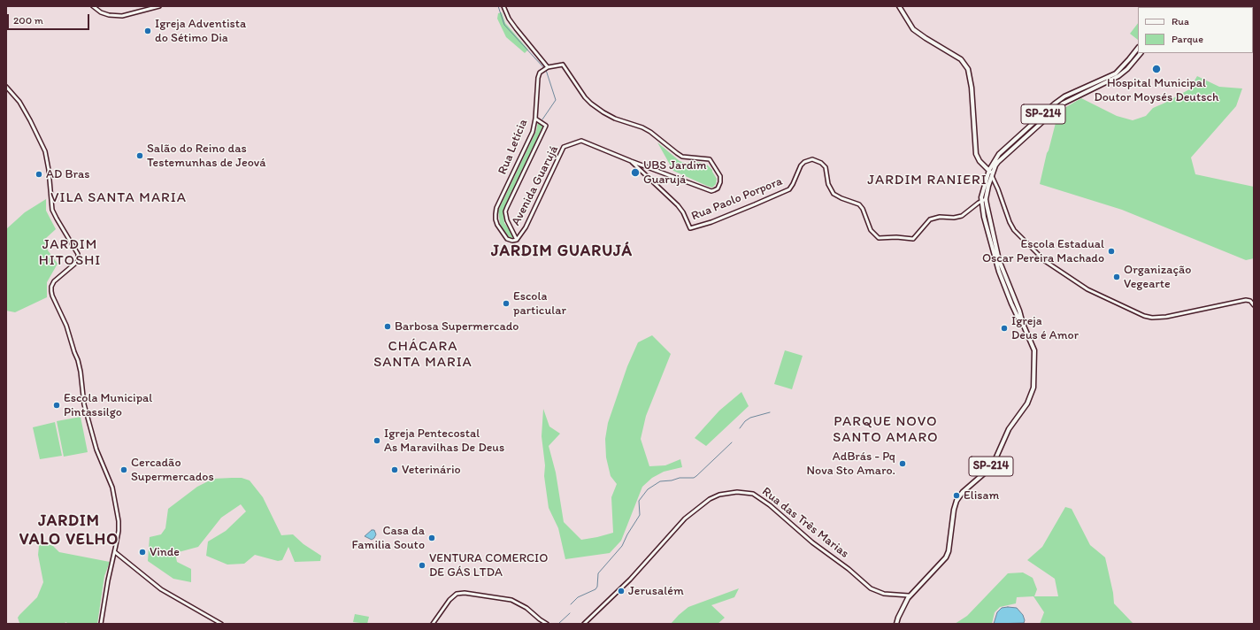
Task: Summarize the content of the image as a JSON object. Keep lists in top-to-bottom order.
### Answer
{
  "streets": {
    "main road": ["SP-214"],
    "street": [
      "Rua Letícia",
      "Avenida Guarujá",
      "Rua Paolo Porpora",
      "Rua das Três Marias"
    ]
  },
  "crossings": [
    ["SP-214", "Rua Paolo Porpora"],
    ["SP-214", "Rua das Três Marias"],
    ["Rua Letícia", "Avenida Guarujá"]
  ],
  "districts": [
    "JARDIM RANIERI",
    "VILA SANTA MARIA",
    "JARDIM HITOSHI",
    "JARDIM GUARUJÁ",
    "CHÁCARA SANTA MARIA",
    "PARQUE NOVO SANTO AMARO",
    "JARDIM VALO VELHO"
  ],
  "places": [
    "Igreja Adventista do Sétimo Dia",
    "Hospital Municipal Doutor Moysés Deutsch",
    "Salão do Reino das Testemunhas de Jeová",
    "UBS Jardim Guarujá",
    "AD Bras",
    "Escola Estadual Oscar Pereira Machado",
    "Organização Vegearte",
    "Escola particular",
    "Barbosa Supermercado",
    "Igreja Deus é Amor",
    "Escola Municipal Pintassilgo",
    "Igreja Pentecostal As Maravilhas De Deus",
    "AdBrás - Pq Nova Sto Amaro.",
    "Cercadão Supermercados",
    "Veterinário",
    "Elisam",
    "Casa da Familia Souto",
    "Vinde",
    "VENTURA COMERCIO DE GÁS LTDA",
    "Jerusalém"
  ],
  "legend": ["Rua", "Parque"],
  "scale_bar": "200 m"
}
